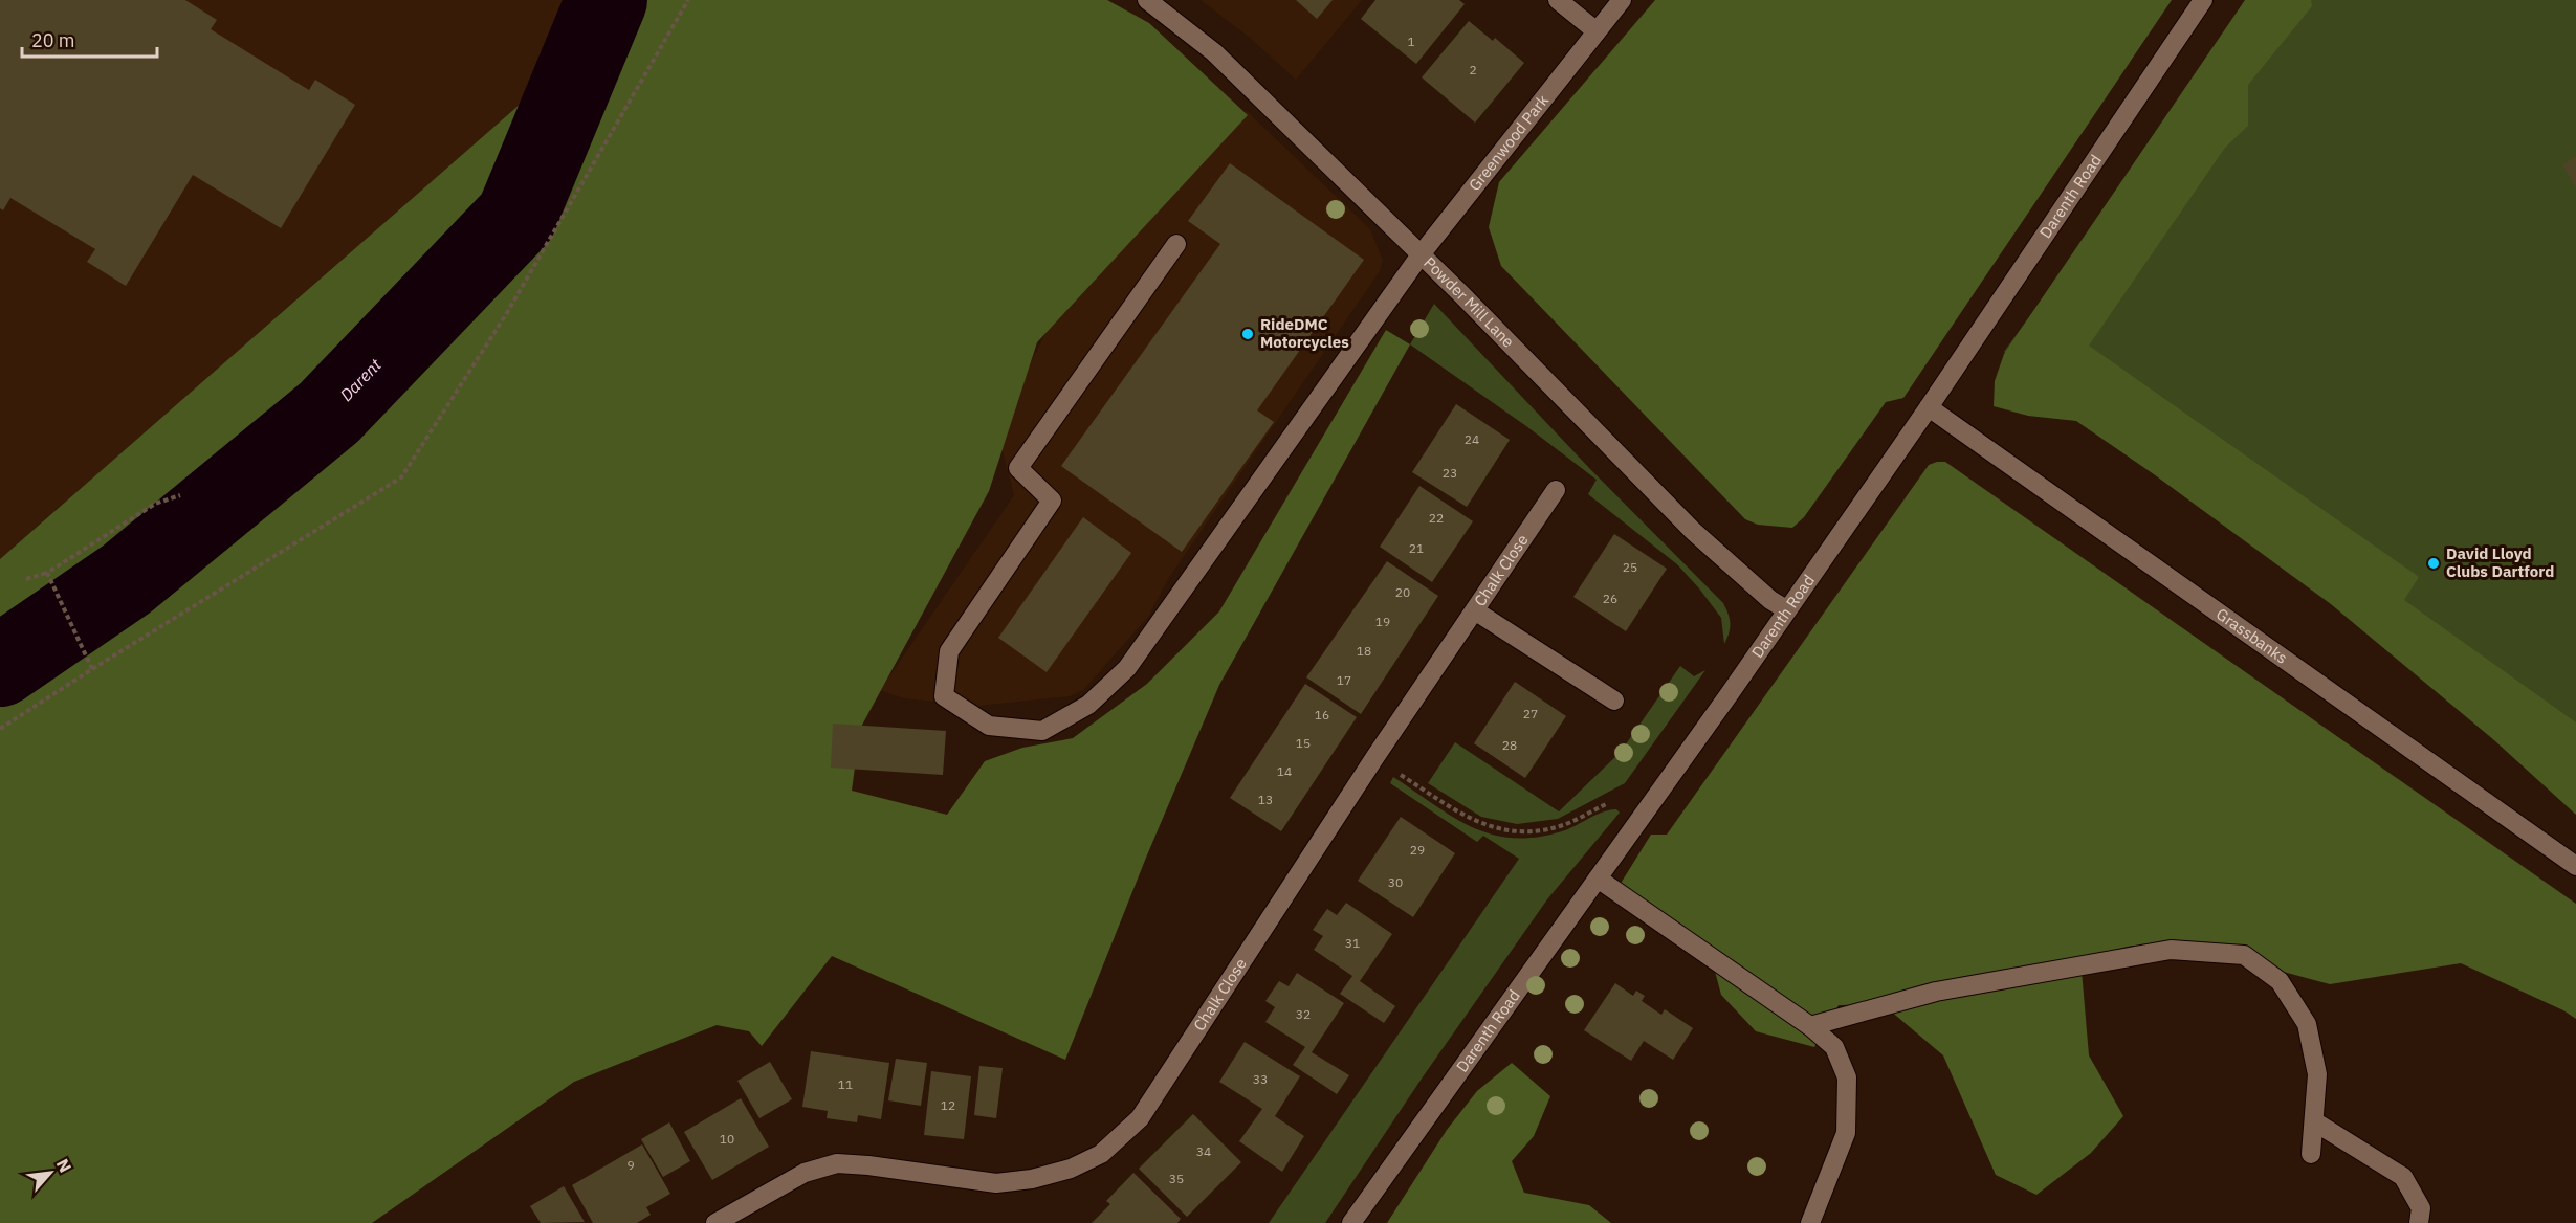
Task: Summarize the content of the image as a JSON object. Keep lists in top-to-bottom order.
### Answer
{
  "streets": {
    "street": [
      "Greenwood Park",
      "Darenth Road",
      "Powder Mill Lane",
      "Chalk Close",
      "Grassbanks"
    ]
  },
  "crossings": [
    ["Greenwood Park", "Powder Mill Lane"],
    ["Darenth Road", "Powder Mill Lane"],
    ["Darenth Road", "Grassbanks"]
  ],
  "water": ["Darent"],
  "places": ["RideDMC Motorcycles", "David Lloyd Clubs Dartford"],
  "house_numbers": [
    "1",
    "2",
    "24",
    "23",
    "22",
    "21",
    "25",
    "20",
    "26",
    "19",
    "18",
    "17",
    "27",
    "16",
    "15",
    "28",
    "14",
    "13",
    "29",
    "30",
    "31",
    "32",
    "33",
    "11",
    "12",
    "10",
    "34",
    "9",
    "35"
  ],
  "scale_bar": "20 m",
  "north": "top right"
}
